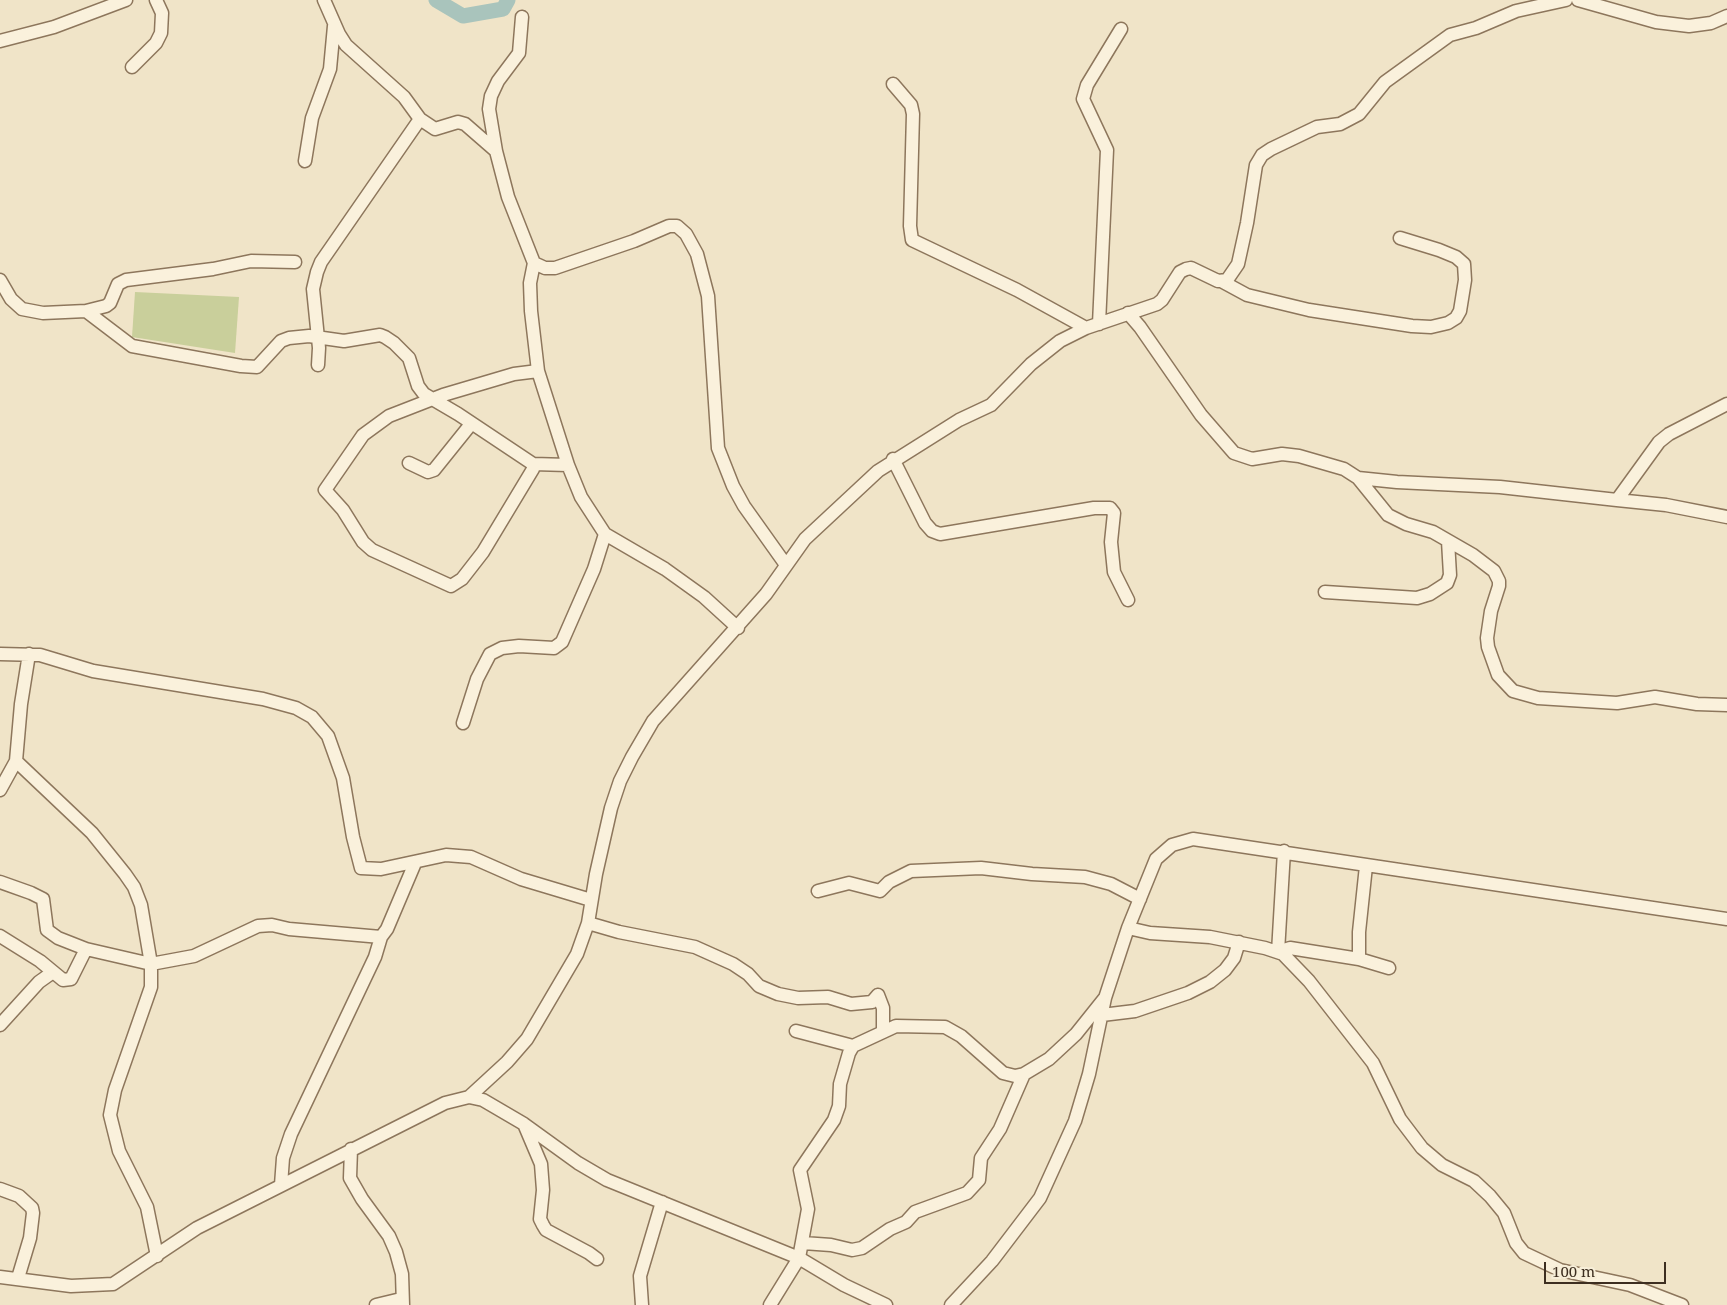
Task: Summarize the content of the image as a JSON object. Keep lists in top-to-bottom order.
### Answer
{
  "scale_bar": "100 m"
}
